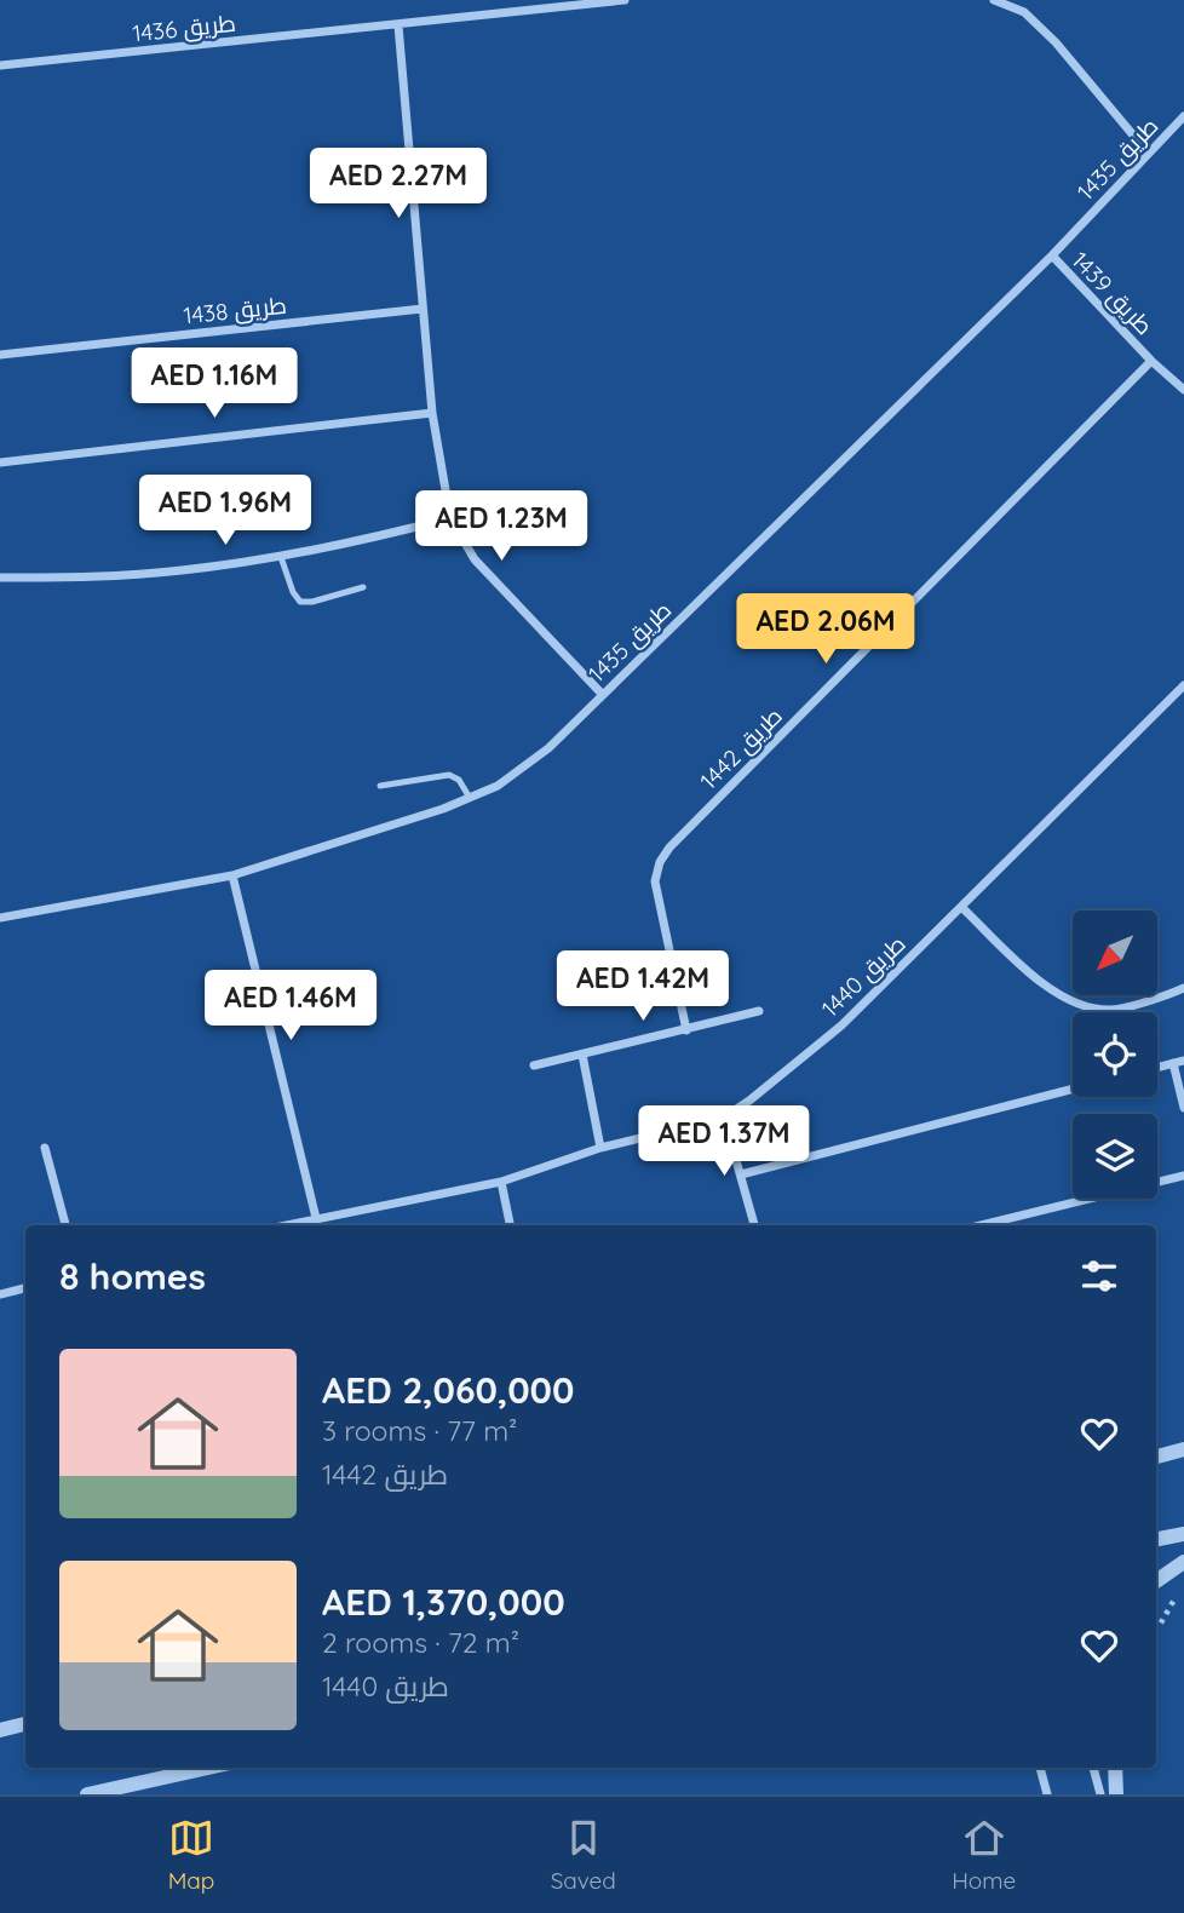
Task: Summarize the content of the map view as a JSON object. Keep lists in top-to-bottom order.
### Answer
{
  "streets": {
    "street": [
      "طريق 1436",
      "طريق 1435",
      "طريق 1439",
      "طريق 1438",
      "طريق 1442",
      "طريق 1440"
    ]
  },
  "crossings": [
    ["طريق 1435", "طريق 1439"],
    ["طريق 1439", "طريق 1442"]
  ],
  "north": "bottom left",
  "page": {
    "price": [
      "AED 2.27M",
      "AED 1.16M",
      "AED 1.96M",
      "AED 1.23M",
      "AED 2.06M",
      "AED 1.42M",
      "AED 1.46M",
      "AED 1.37M"
    ],
    "heading": "8 homes",
    "list": [
      {
        "name": "AED 2,060,000",
        "note": "3 rooms · 77 m² · طريق 1442"
      },
      {
        "name": "AED 1,370,000",
        "note": "2 rooms · 72 m² · طريق 1440"
      }
    ],
    "tabs": ["Map", "Saved", "Home"]
  }
}
